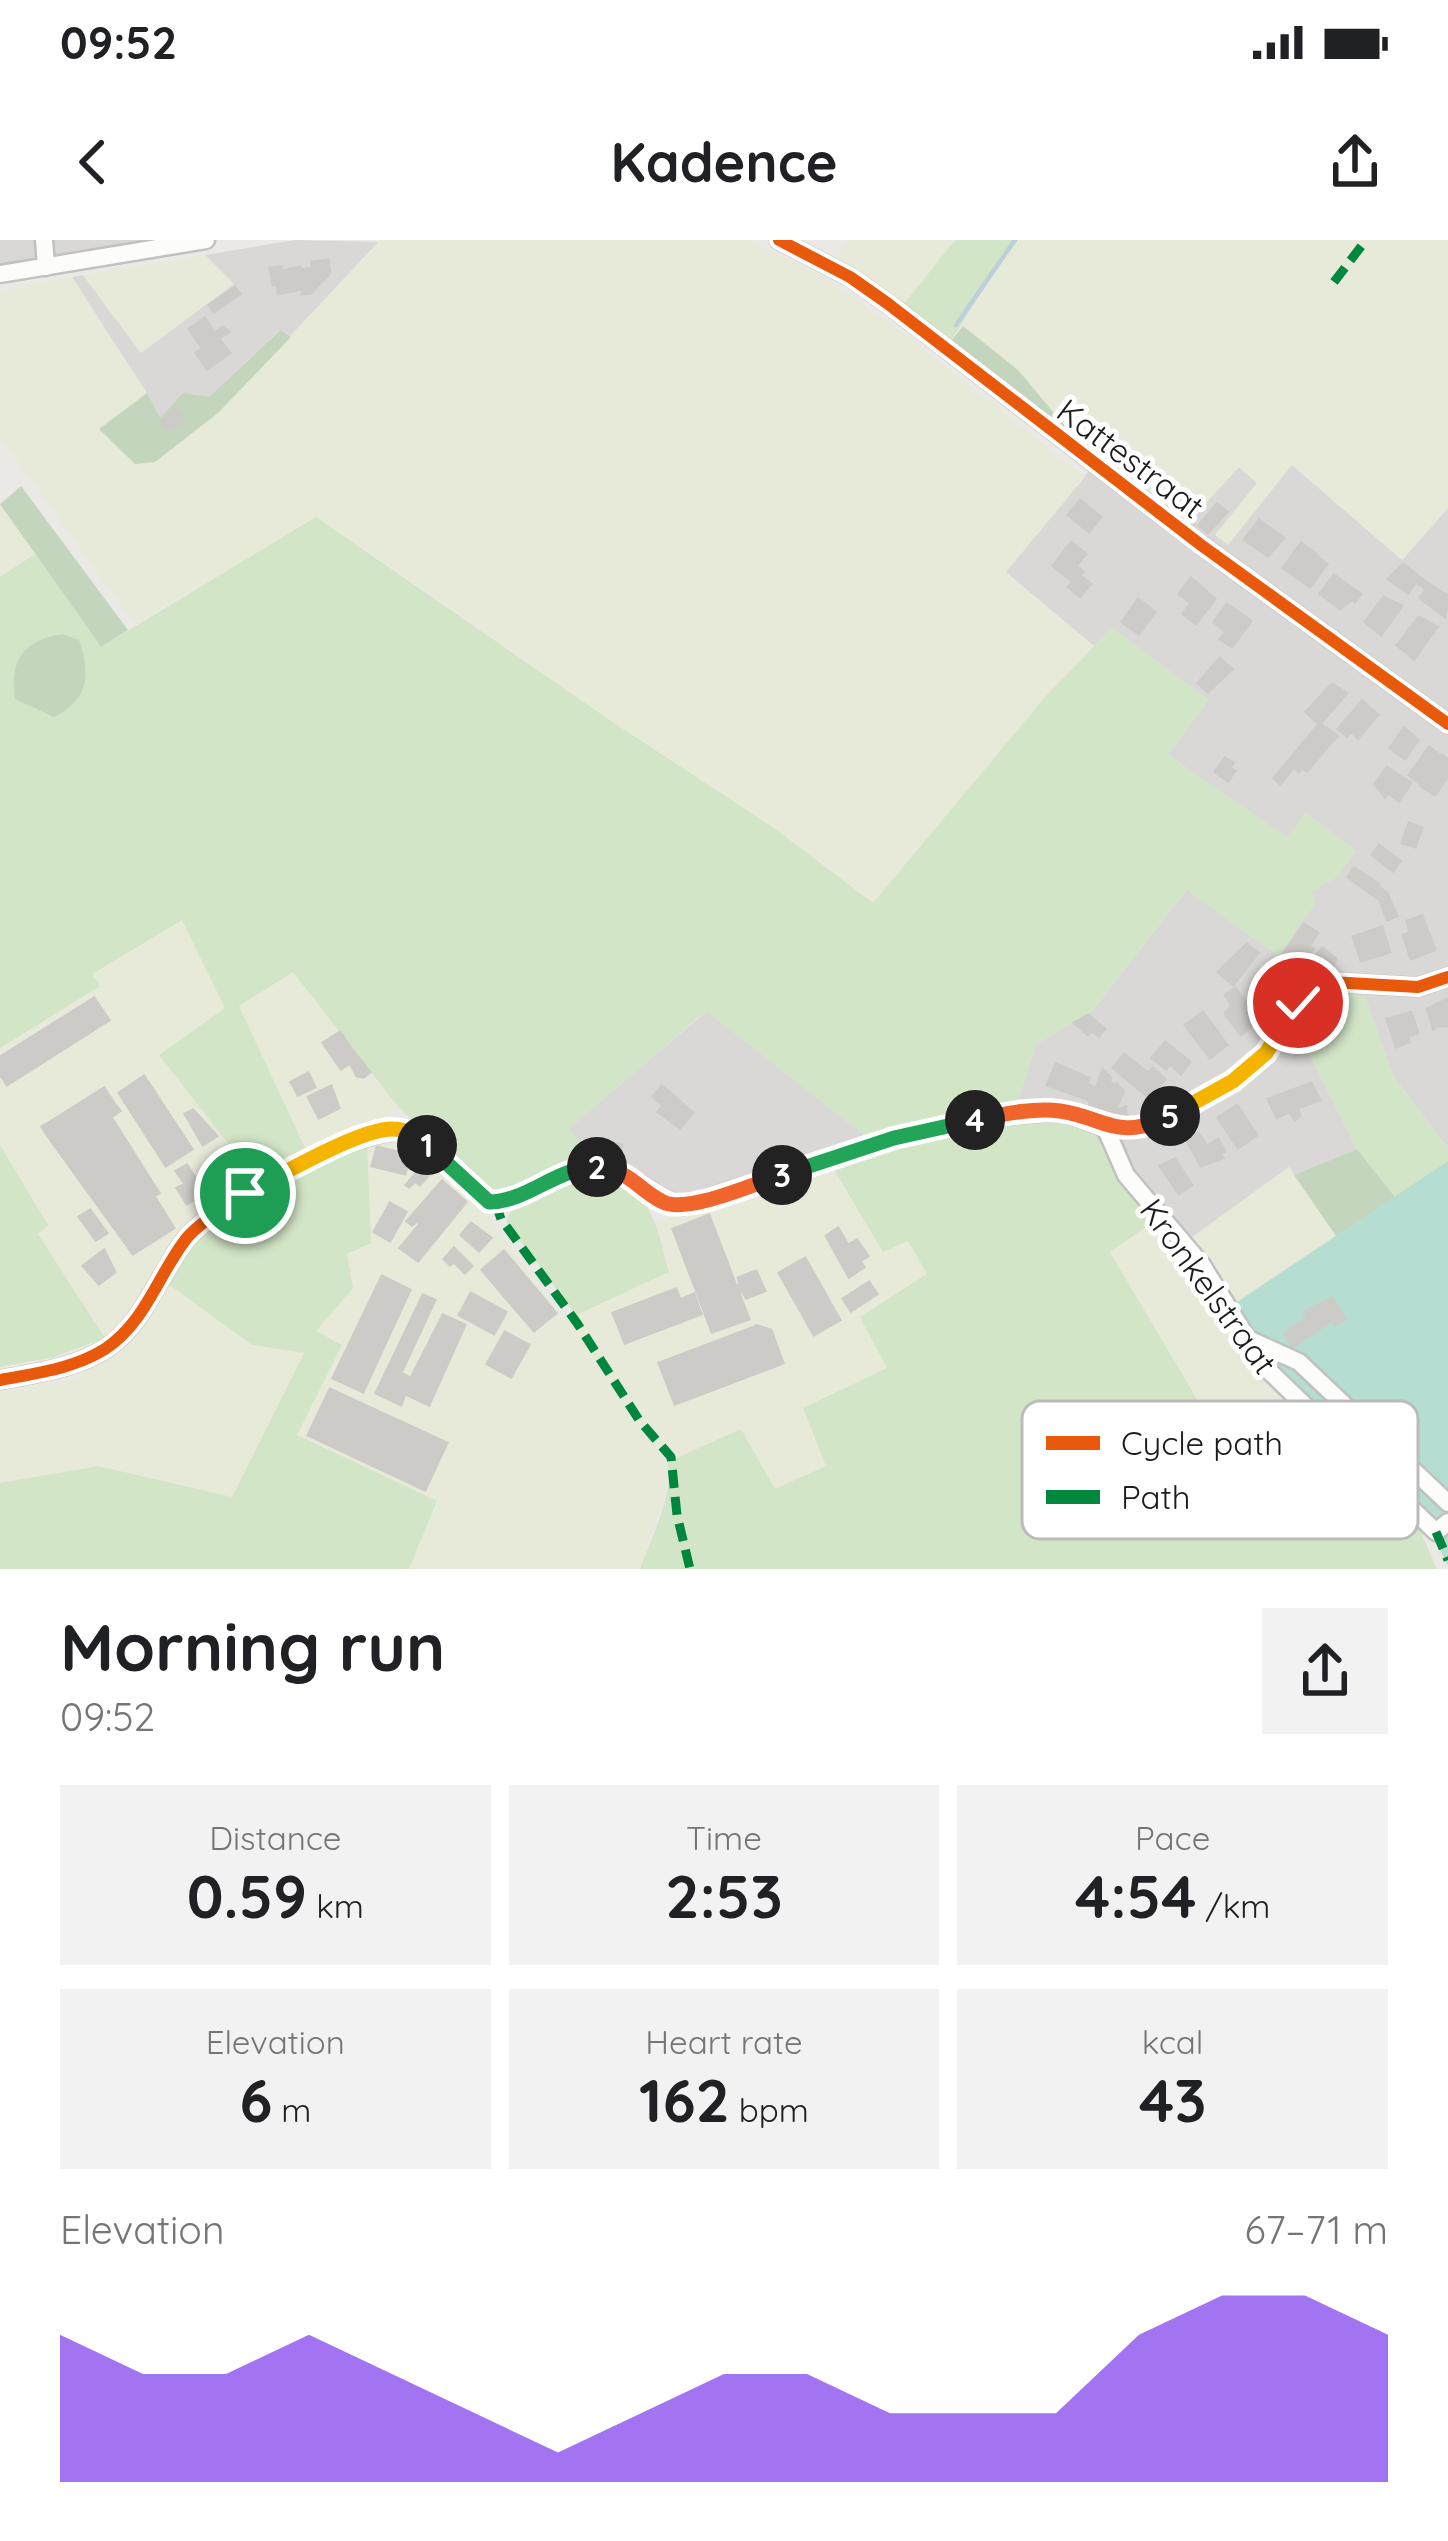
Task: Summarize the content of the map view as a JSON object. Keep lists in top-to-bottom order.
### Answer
{
  "streets": {
    "street": ["Kattestraat", "Kronkelstraat"]
  },
  "legend": ["Cycle path", "Path"],
  "page": {
    "status": "09:52",
    "header": "Kadence",
    "pins": [
      "5",
      "4",
      "1",
      "2",
      "3"
    ],
    "heading": ["Morning run", "09:52"],
    "stats": [
      ["Distance", "0.59 km"],
      ["Time", "2:53"],
      ["Pace", "4:54 /km"],
      ["Elevation", "6 m"],
      ["Heart rate", "162 bpm"],
      ["kcal", "43"]
    ],
    "chart": ["Elevation", "67–71 m"]
  }
}
